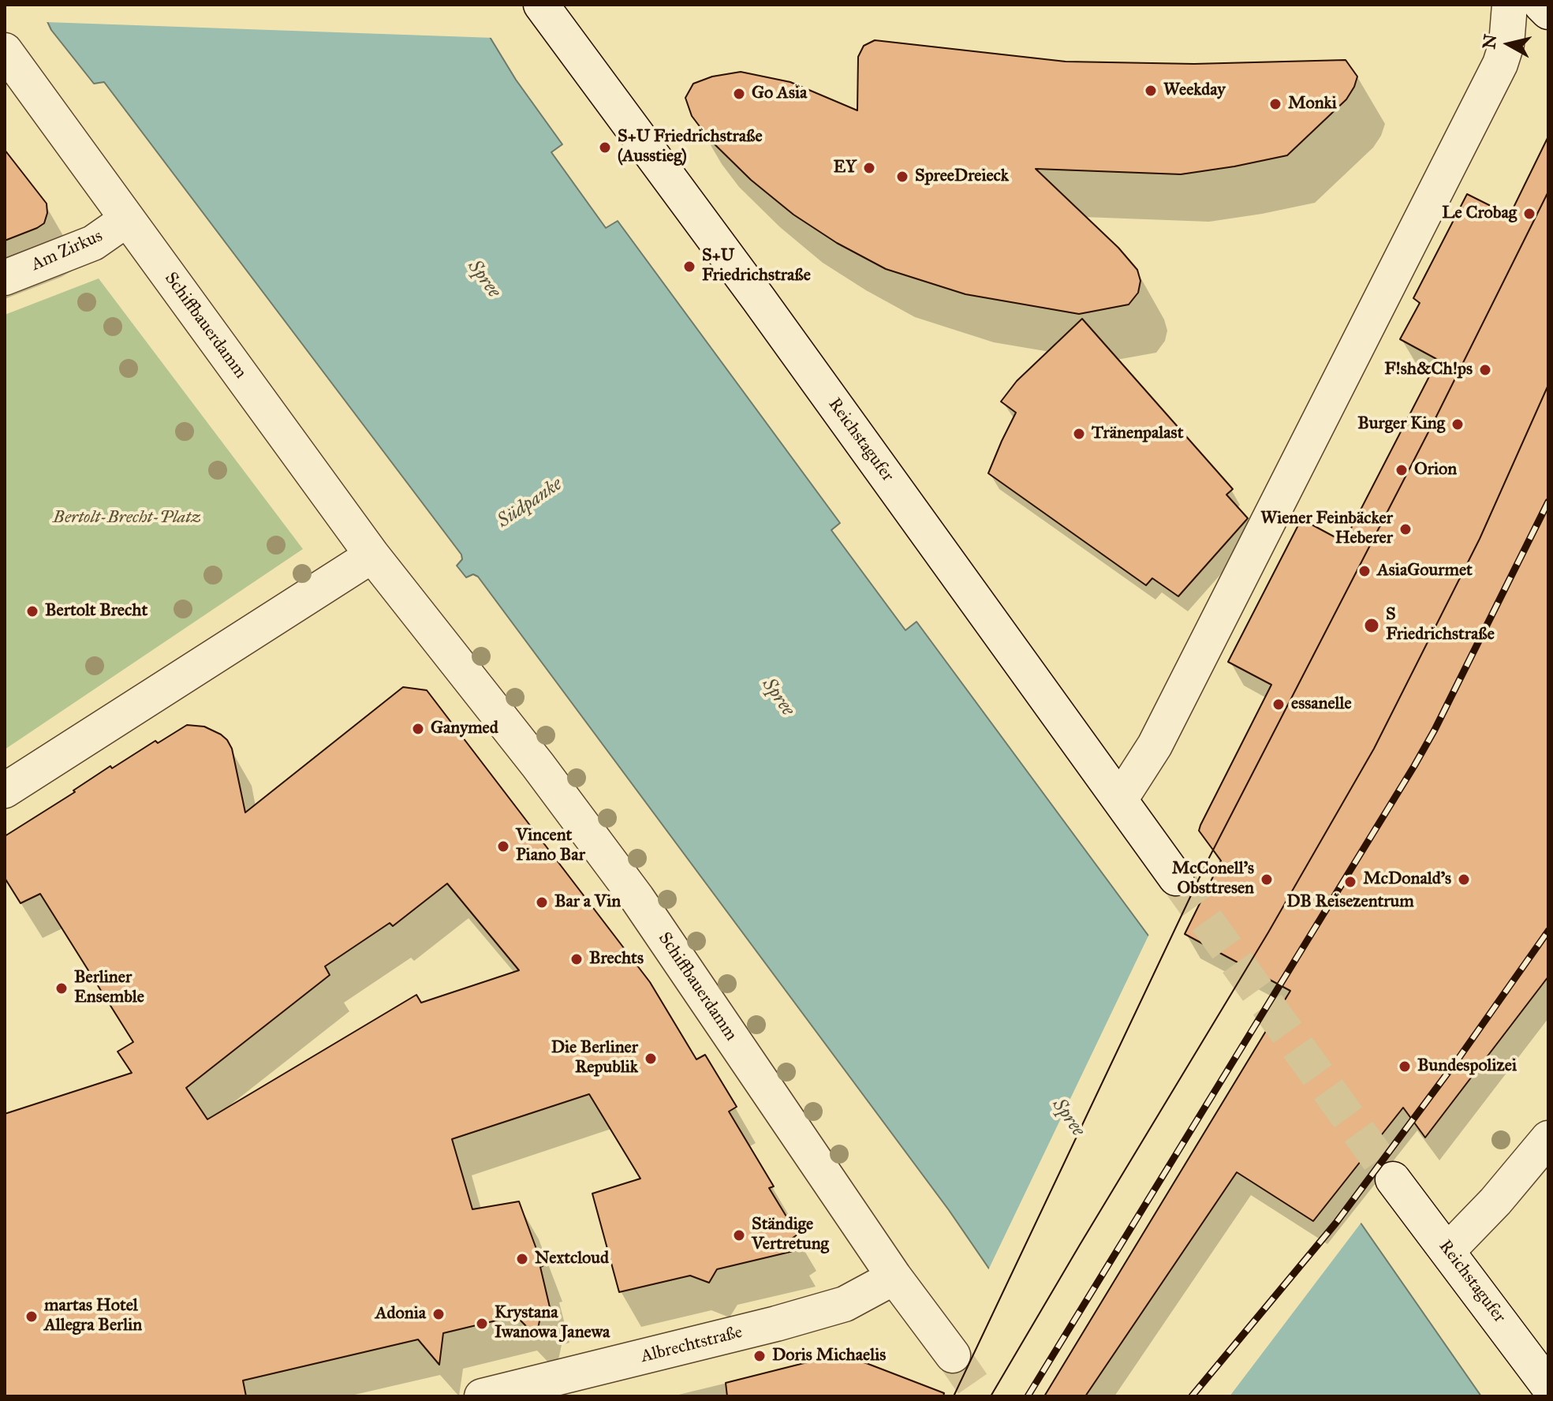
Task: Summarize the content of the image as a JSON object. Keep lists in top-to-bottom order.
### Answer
{
  "streets": {
    "street": [
      "Am Zirkus",
      "Schiffbauerdamm",
      "Reichstagufer",
      "Albrechtstraße"
    ]
  },
  "crossings": [
    ["Am Zirkus", "Schiffbauerdamm"],
    ["Schiffbauerdamm", "Albrechtstraße"]
  ],
  "water": ["Spree", "Südpanke"],
  "parks": ["Bertolt-Brecht-Platz"],
  "places": [
    "Weekday",
    "Go Asia",
    "Monki",
    "S+U Friedrichstraße (Ausstieg)",
    "EY",
    "SpreeDreieck",
    "Le Crobag",
    "S+U Friedrichstraße",
    "F!sh&Ch!ps",
    "Burger King",
    "Tränenpalast",
    "Orion",
    "Wiener Feinbäcker Heberer",
    "AsiaGourmet",
    "Bertolt Brecht",
    "S Friedrichstraße",
    "essanelle",
    "Ganymed",
    "Vincent Piano Bar",
    "McConell's Obsttresen",
    "McDonald's",
    "DB Reisezentrum",
    "Bar a Vin",
    "Brechts",
    "Berliner Ensemble",
    "Die Berliner Republik",
    "Bundespolizei",
    "Ständige Vertretung",
    "Nextcloud",
    "Adonia",
    "martas Hotel Allegra Berlin",
    "Krystana Iwanowa Janewa",
    "Doris Michaelis"
  ],
  "north": "left"
}
